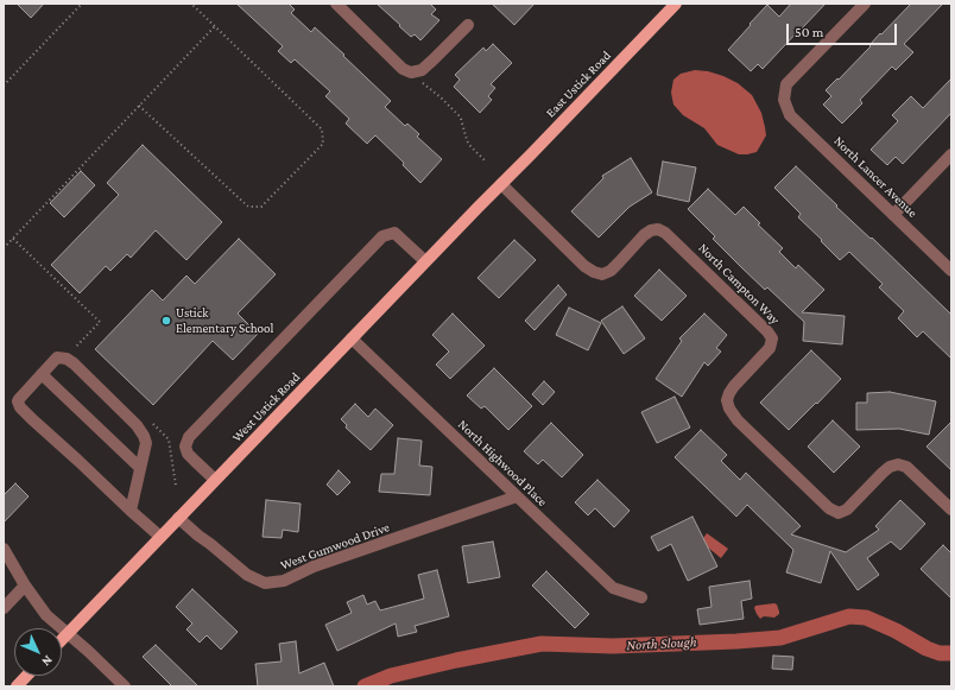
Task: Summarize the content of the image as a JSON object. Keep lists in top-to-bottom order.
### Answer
{
  "streets": {
    "main road": ["East Ustick Road", "West Ustick Road"],
    "street": [
      "North Lancer Avenue",
      "North Campton Way",
      "North Highwood Place",
      "West Gumwood Drive"
    ]
  },
  "crossings": [
    ["East Ustick Road", "North Campton Way"],
    ["East Ustick Road", "West Ustick Road"],
    ["North Campton Way", "West Ustick Road"],
    ["West Ustick Road", "North Highwood Place"],
    ["West Ustick Road", "West Gumwood Drive"],
    ["North Highwood Place", "West Gumwood Drive"]
  ],
  "water": ["North Slough"],
  "places": ["Ustick Elementary School"],
  "scale_bar": "50 m",
  "north": "bottom right"
}
